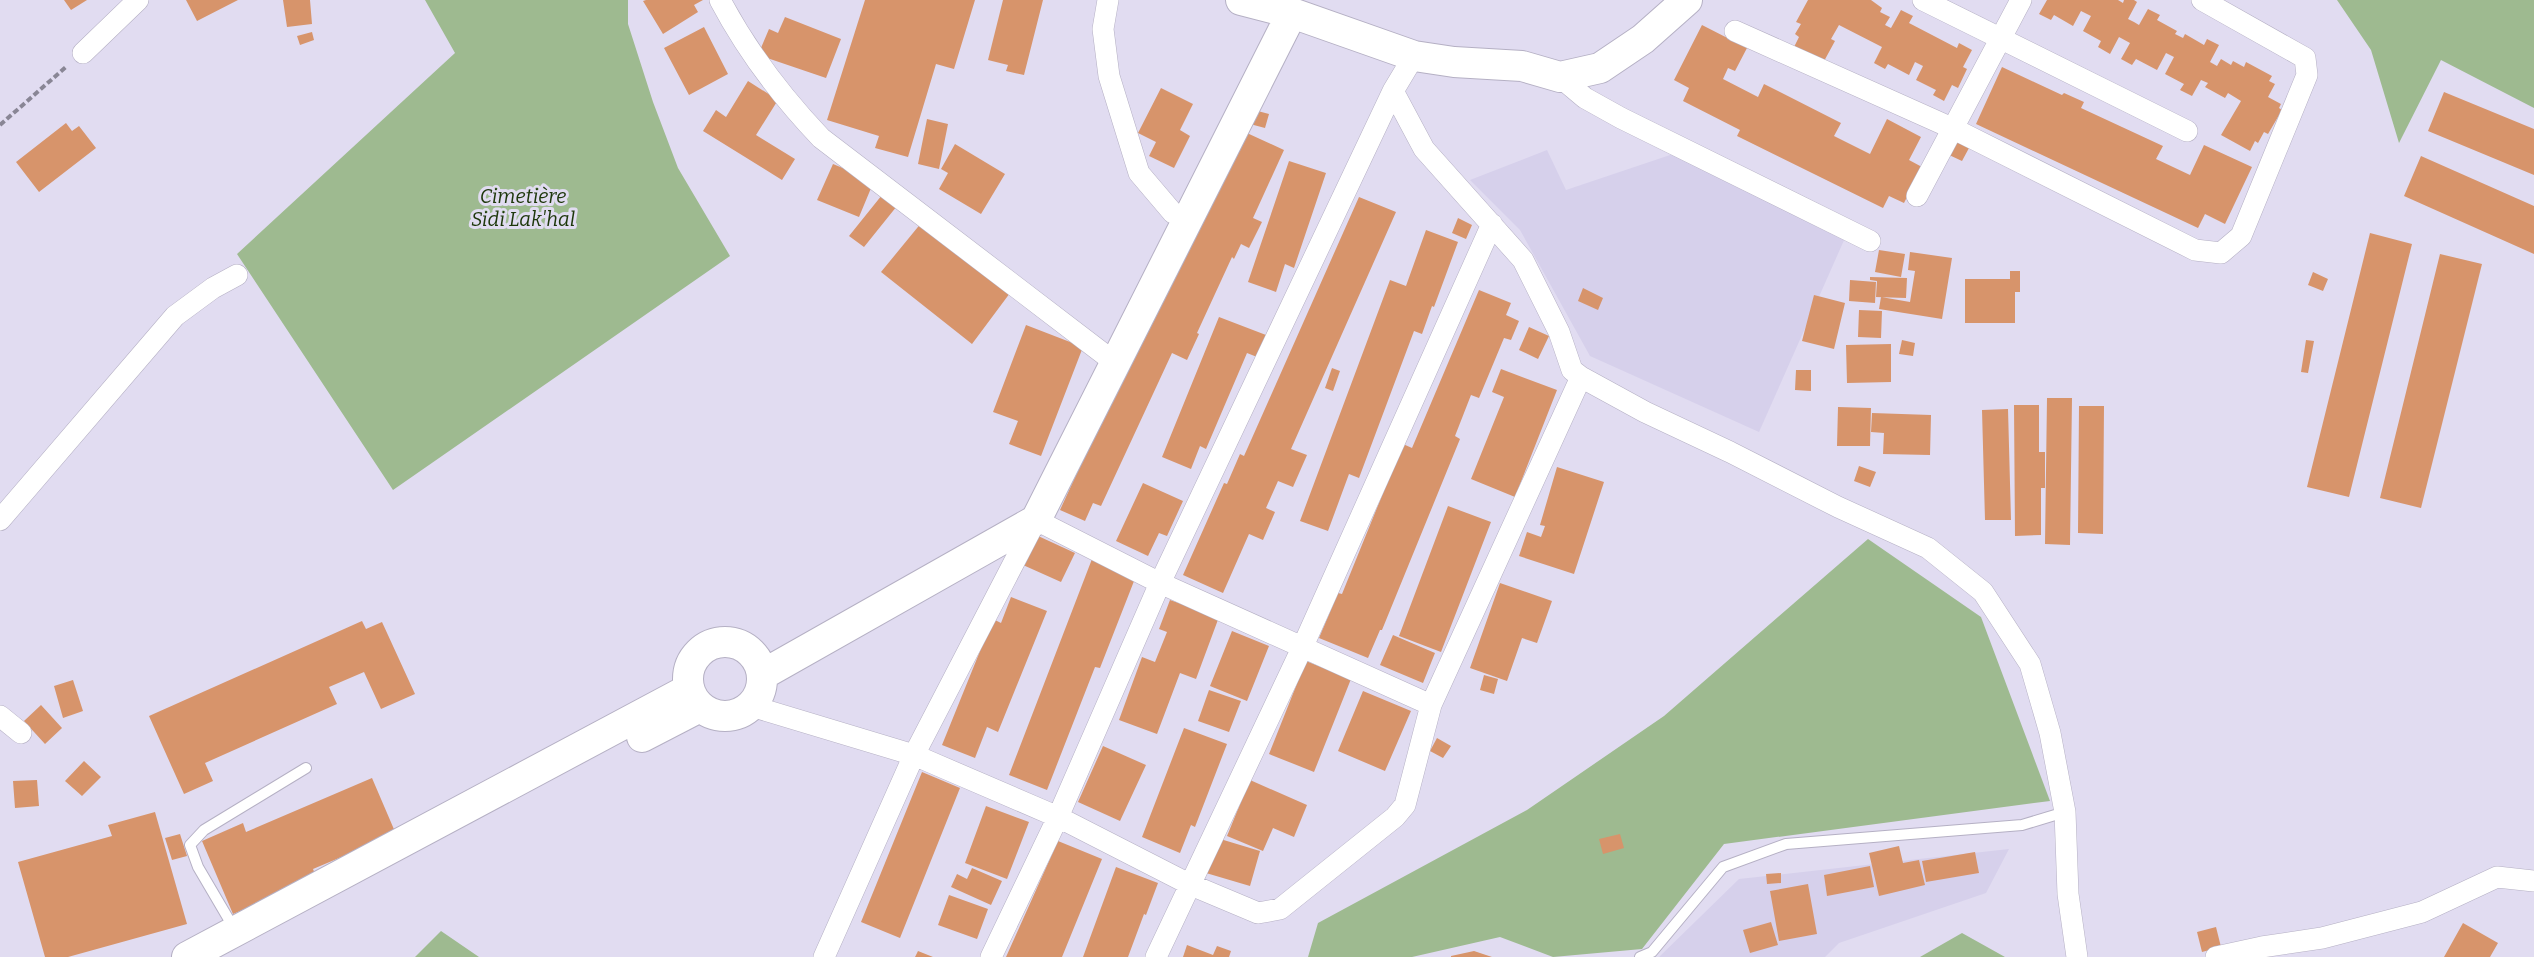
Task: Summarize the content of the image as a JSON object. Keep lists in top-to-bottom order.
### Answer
{
  "parks": ["Cimetière Sidi Lak'hal"]
}
